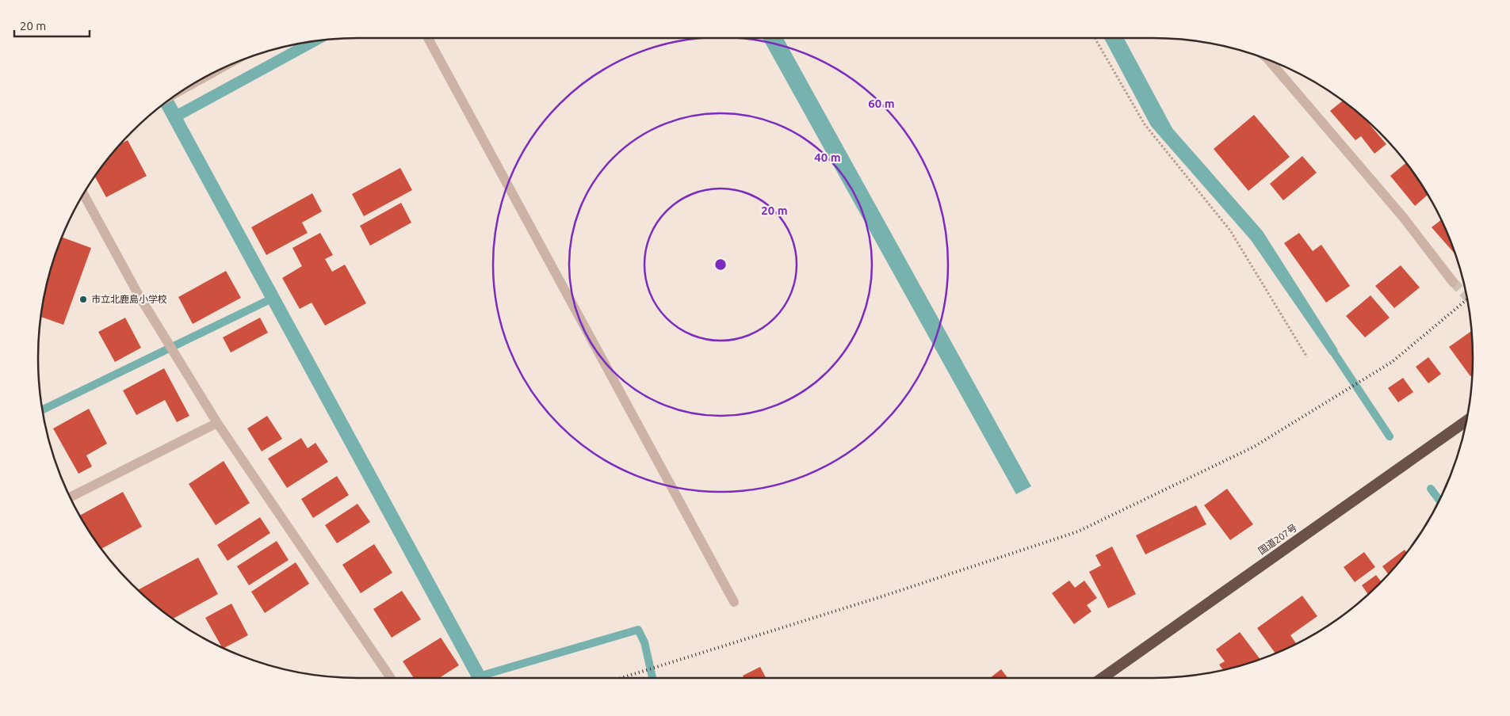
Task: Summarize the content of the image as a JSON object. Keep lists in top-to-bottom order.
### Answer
{
  "streets": {
    "highway": ["国道207号"]
  },
  "places": ["市立北鹿島小学校"],
  "scale_bar": "20 m",
  "rings": ["60 m", "40 m", "20 m"]
}
